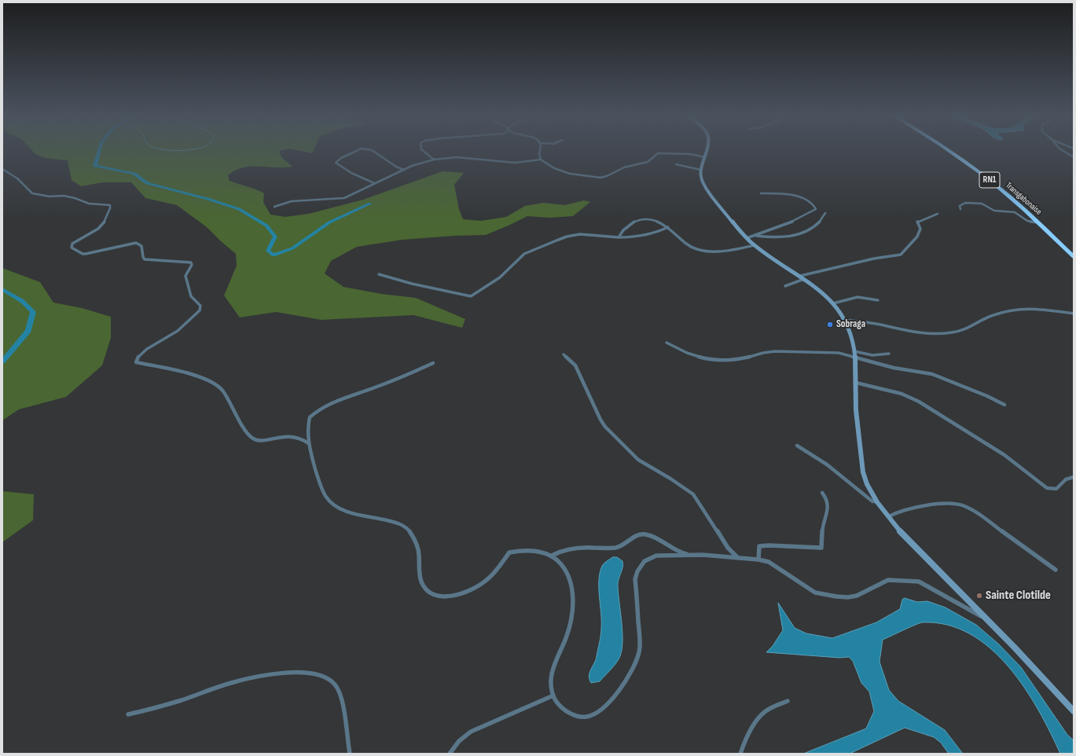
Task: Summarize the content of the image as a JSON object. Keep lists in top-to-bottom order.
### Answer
{
  "streets": {
    "highway": ["RN1", "Transgabonaise"]
  },
  "places": ["Sobraga", "Sainte Clotilde"]
}
